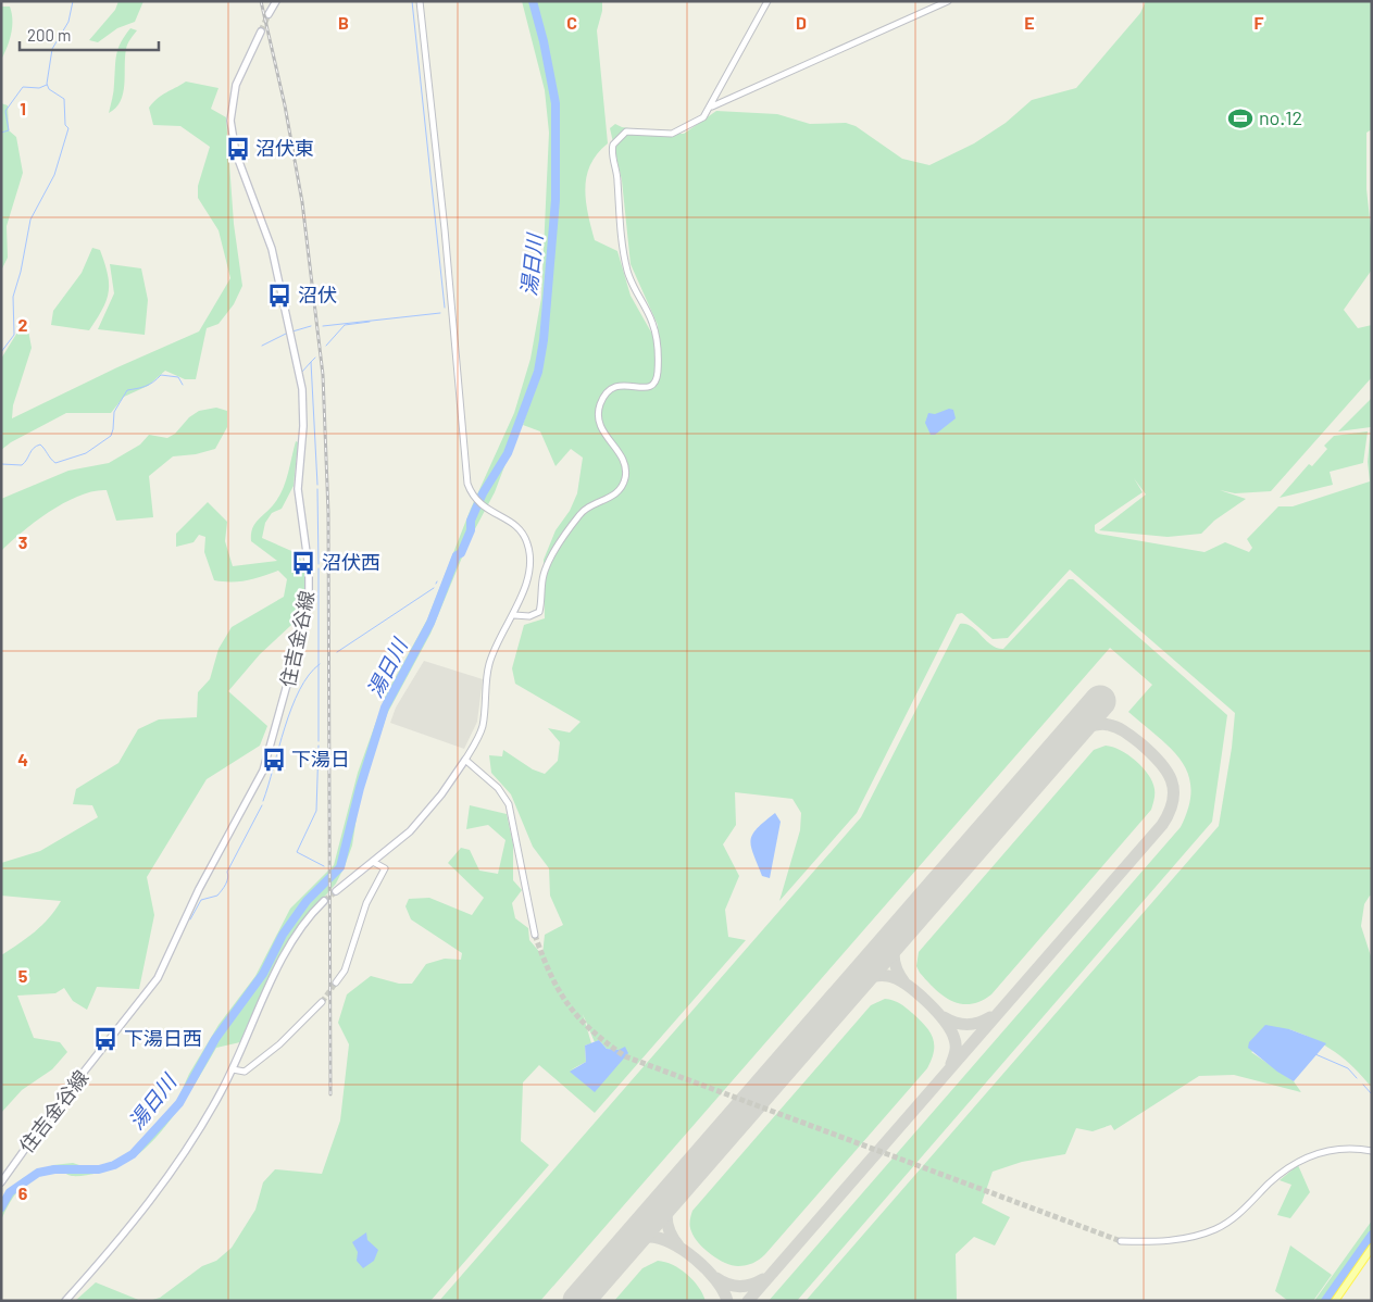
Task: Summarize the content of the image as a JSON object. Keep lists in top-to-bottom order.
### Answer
{
  "streets": {
    "main road": ["住吉金谷線"]
  },
  "water": ["湯日川"],
  "places": {
    "sports": ["no.12"],
    "bus stop": [
      "沼伏東",
      "沼伏",
      "沼伏西",
      "下湯日",
      "下湯日西"
    ]
  },
  "scale_bar": "200 m",
  "grid": {
    "columns": [
      "B",
      "C",
      "D",
      "E",
      "F"
    ],
    "rows": [
      "1",
      "2",
      "3",
      "4",
      "5",
      "6"
    ]
  }
}
